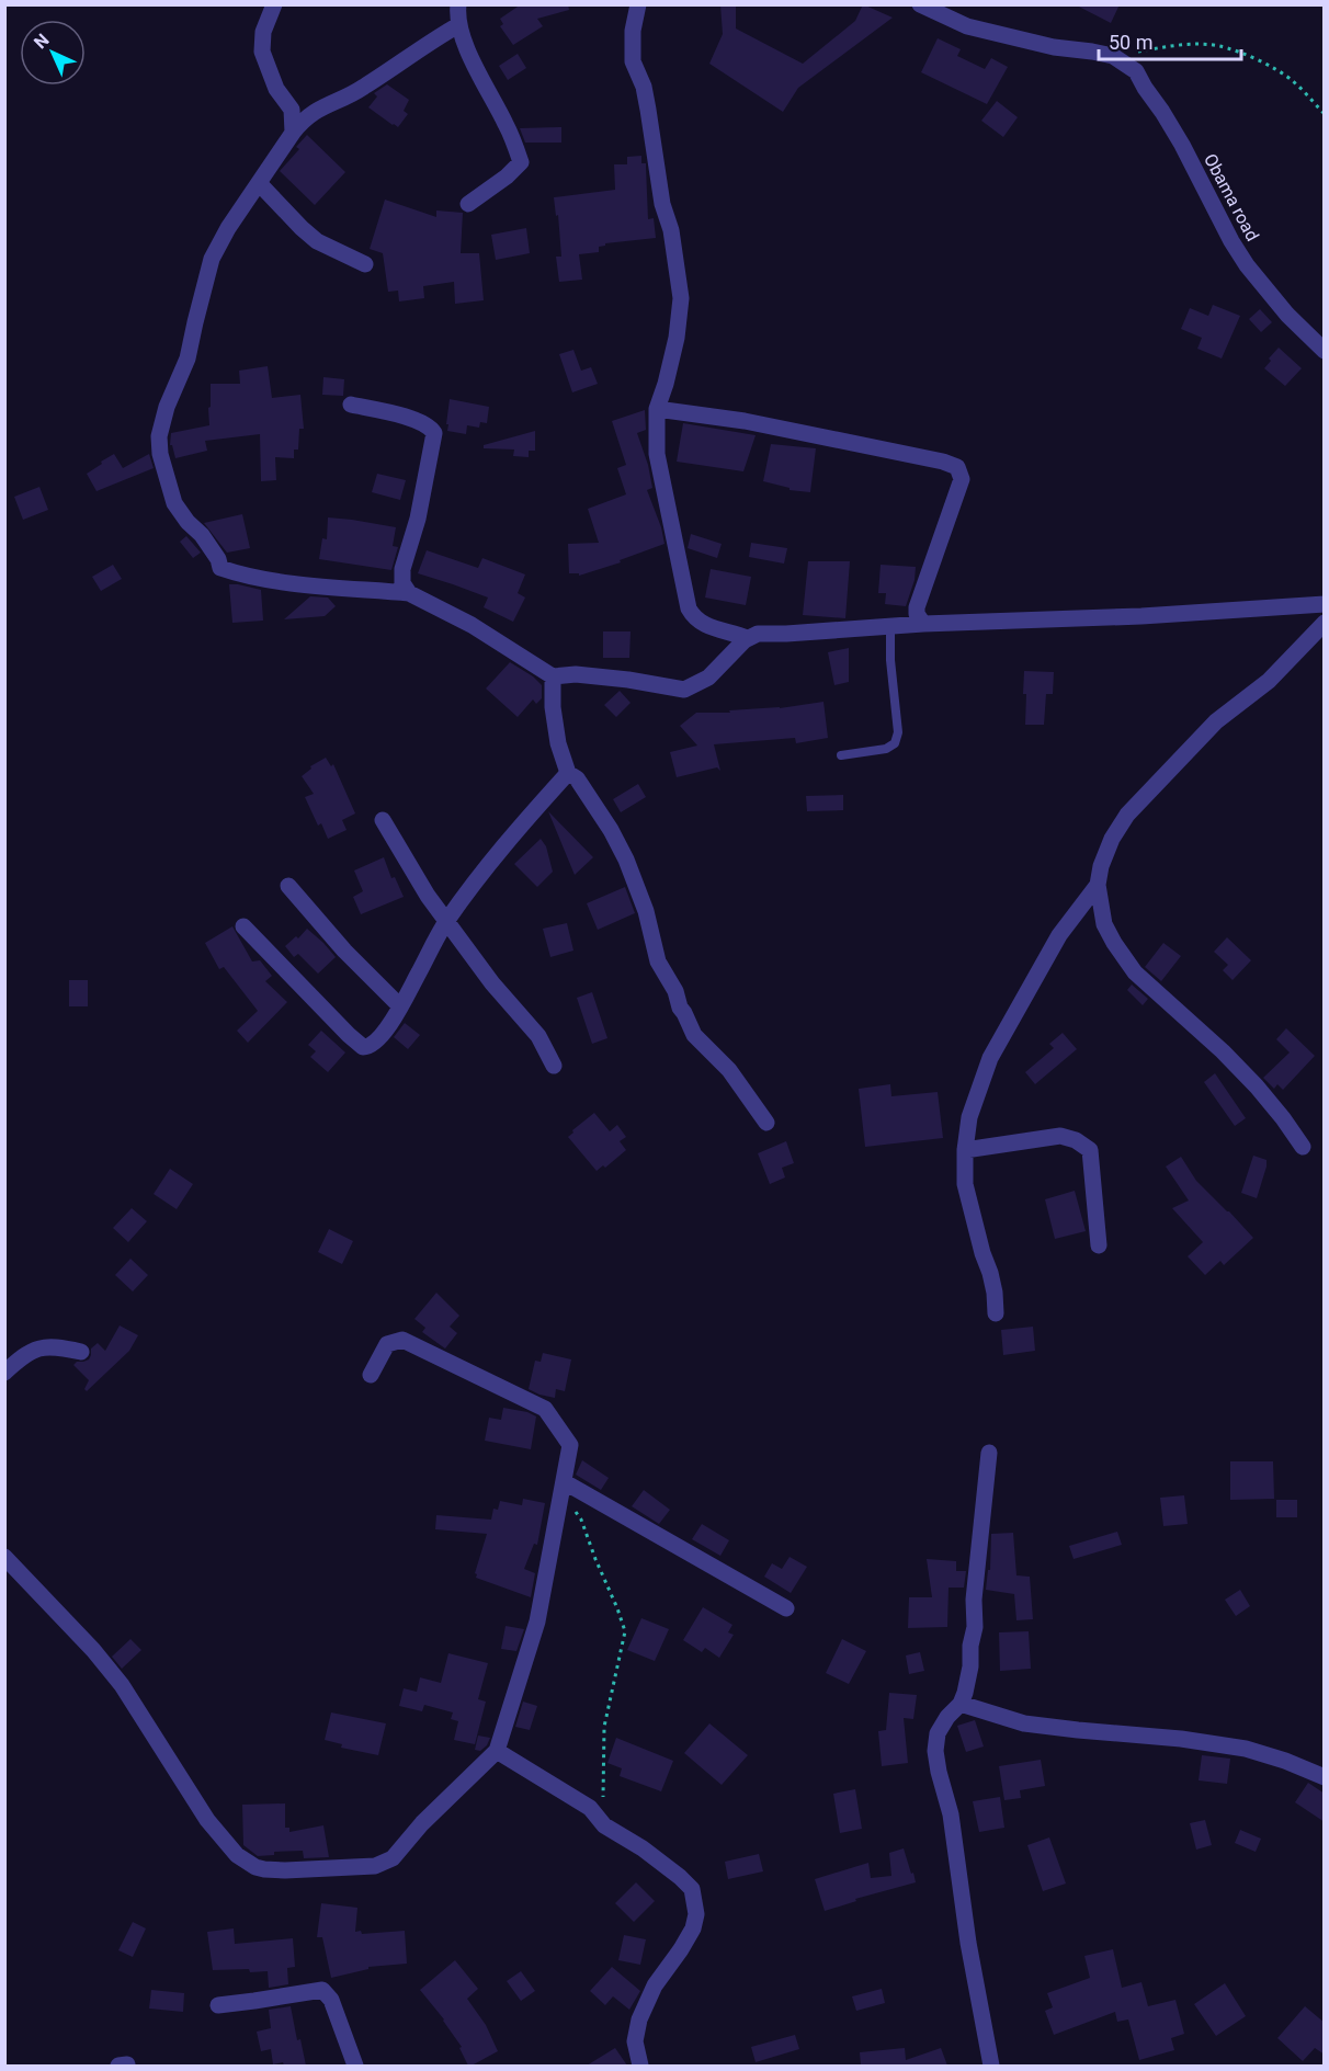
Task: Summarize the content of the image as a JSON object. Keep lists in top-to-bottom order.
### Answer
{
  "streets": {
    "street": ["Obama road"]
  },
  "scale_bar": "50 m",
  "north": "top left"
}
